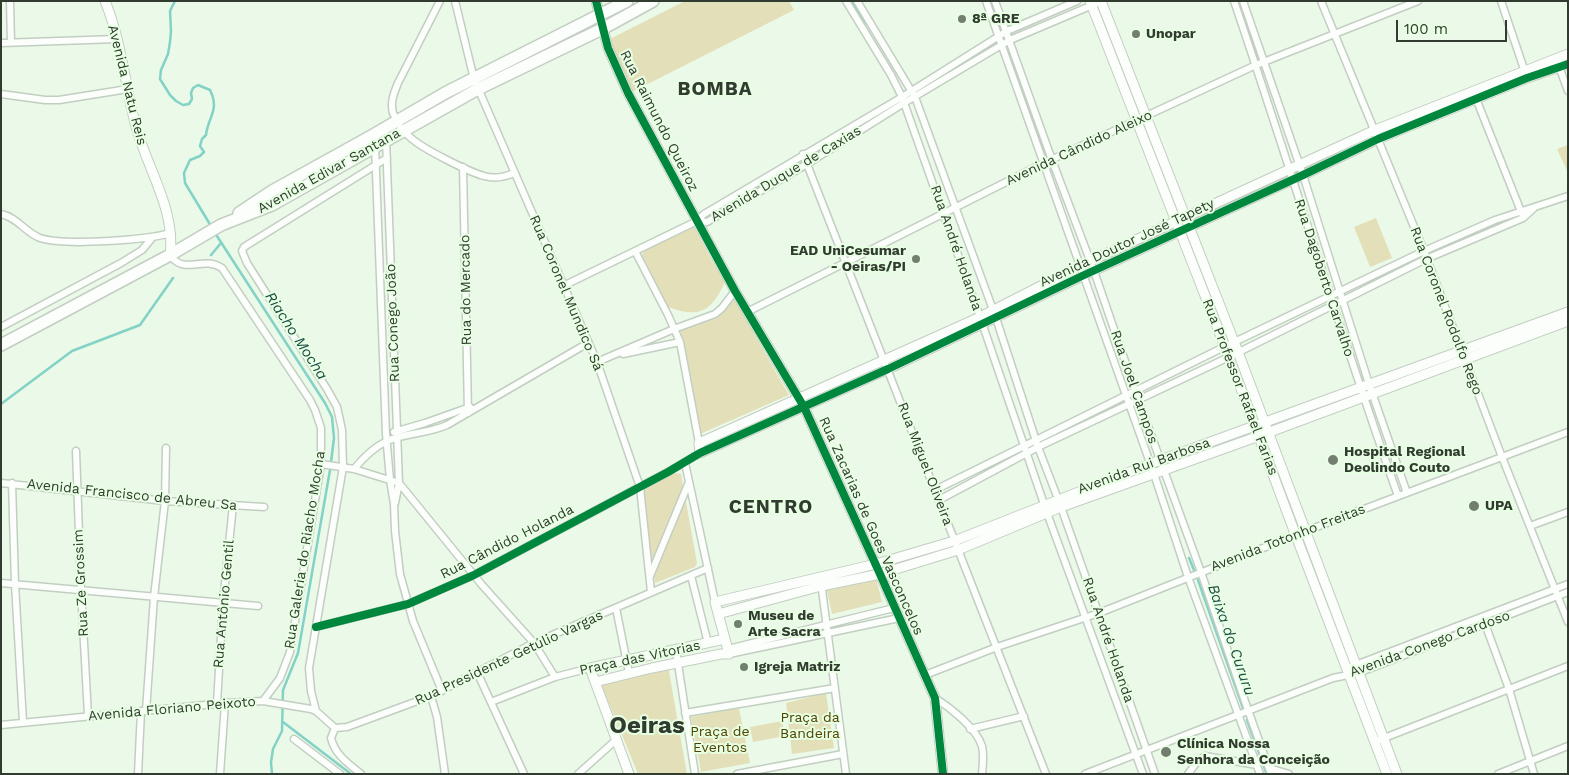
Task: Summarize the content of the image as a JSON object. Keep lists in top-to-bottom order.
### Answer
{
  "streets": {
    "highway": ["Avenida Edivar Santana"],
    "main road": [
      "Avenida Natu Reis",
      "Rua Raimundo Queiroz",
      "Avenida Doutor José Tapety",
      "Rua Professor Rafael Farias",
      "Avenida Rui Barbosa",
      "Rua Zacarias de Goes Vasconcelos",
      "Praça das Vitorias"
    ],
    "street": [
      "Avenida Cândido Aleixo",
      "Avenida Duque de Caxias",
      "Rua André Holanda",
      "Rua Dagoberto Carvalho",
      "Rua do Mercado",
      "Rua Coronel Mundico Sá",
      "Rua Coronel Rodolfo Rego",
      "Rua Conego João",
      "Rua Joel Campos",
      "Rua Miguel Oliveira",
      "Avenida Francisco de Abreu Sa",
      "Avenida Totonho Freitas",
      "Rua Cândido Holanda",
      "Rua Galeria do Riacho Mocha",
      "Rua Ze Grossim",
      "Rua Antônio Gentil",
      "Avenida Conego Cardoso",
      "Rua Presidente Getúlio Vargas",
      "Avenida Floriano Peixoto"
    ]
  },
  "crossings": [
    ["Avenida Natu Reis", "Rua Galeria do Riacho Mocha"],
    ["Rua Raimundo Queiroz", "Avenida Edivar Santana"],
    ["Rua Raimundo Queiroz", "Avenida Duque de Caxias"],
    ["Rua Raimundo Queiroz", "Rua Zacarias de Goes Vasconcelos"],
    ["Avenida Cândido Aleixo", "Rua André Holanda"],
    ["Avenida Cândido Aleixo", "Rua Dagoberto Carvalho"],
    ["Avenida Cândido Aleixo", "Rua Coronel Rodolfo Rego"],
    ["Avenida Cândido Aleixo", "Rua Joel Campos"],
    ["Avenida Cândido Aleixo", "Rua Professor Rafael Farias"],
    ["Avenida Cândido Aleixo", "Rua Miguel Oliveira"],
    ["Avenida Cândido Aleixo", "Rua Zacarias de Goes Vasconcelos"],
    ["Avenida Edivar Santana", "Rua Coronel Mundico Sá"],
    ["Avenida Edivar Santana", "Rua Conego João"],
    ["Avenida Duque de Caxias", "Rua André Holanda"],
    ["Avenida Duque de Caxias", "Rua Joel Campos"],
    ["Avenida Duque de Caxias", "Rua Professor Rafael Farias"],
    ["Avenida Duque de Caxias", "Rua Miguel Oliveira"],
    ["Avenida Duque de Caxias", "Rua Zacarias de Goes Vasconcelos"],
    ["Avenida Doutor José Tapety", "Rua André Holanda"],
    ["Avenida Doutor José Tapety", "Rua Dagoberto Carvalho"],
    ["Avenida Doutor José Tapety", "Rua Coronel Rodolfo Rego"],
    ["Avenida Doutor José Tapety", "Rua Joel Campos"],
    ["Avenida Doutor José Tapety", "Rua Professor Rafael Farias"],
    ["Avenida Doutor José Tapety", "Rua Miguel Oliveira"],
    ["Avenida Doutor José Tapety", "Rua Zacarias de Goes Vasconcelos"],
    ["Avenida Doutor José Tapety", "Rua Cândido Holanda"],
    ["Rua André Holanda", "Avenida Rui Barbosa"],
    ["Rua André Holanda", "Avenida Totonho Freitas"],
    ["Rua André Holanda", "Avenida Conego Cardoso"],
    ["Rua Dagoberto Carvalho", "Avenida Rui Barbosa"],
    ["Rua Dagoberto Carvalho", "Avenida Totonho Freitas"],
    ["Rua Coronel Mundico Sá", "Rua Cândido Holanda"],
    ["Rua Coronel Mundico Sá", "Rua Presidente Getúlio Vargas"],
    ["Rua Coronel Rodolfo Rego", "Avenida Rui Barbosa"],
    ["Rua Coronel Rodolfo Rego", "Avenida Totonho Freitas"],
    ["Rua Coronel Rodolfo Rego", "Avenida Conego Cardoso"],
    ["Rua Conego João", "Rua Cândido Holanda"],
    ["Rua Conego João", "Rua Galeria do Riacho Mocha"],
    ["Rua Conego João", "Rua Presidente Getúlio Vargas"],
    ["Rua Joel Campos", "Avenida Rui Barbosa"],
    ["Rua Joel Campos", "Avenida Totonho Freitas"],
    ["Rua Joel Campos", "Avenida Conego Cardoso"],
    ["Rua Professor Rafael Farias", "Avenida Rui Barbosa"],
    ["Rua Professor Rafael Farias", "Avenida Totonho Freitas"],
    ["Rua Professor Rafael Farias", "Avenida Conego Cardoso"],
    ["Rua Miguel Oliveira", "Avenida Rui Barbosa"],
    ["Rua Miguel Oliveira", "Avenida Totonho Freitas"],
    ["Avenida Rui Barbosa", "Rua Zacarias de Goes Vasconcelos"],
    ["Avenida Francisco de Abreu Sa", "Rua Ze Grossim"],
    ["Avenida Francisco de Abreu Sa", "Rua Antônio Gentil"],
    ["Rua Zacarias de Goes Vasconcelos", "Avenida Totonho Freitas"],
    ["Rua Cândido Holanda", "Rua Galeria do Riacho Mocha"],
    ["Rua Galeria do Riacho Mocha", "Avenida Floriano Peixoto"],
    ["Rua Ze Grossim", "Avenida Floriano Peixoto"],
    ["Rua Antônio Gentil", "Avenida Floriano Peixoto"],
    ["Rua Presidente Getúlio Vargas", "Avenida Floriano Peixoto"]
  ],
  "districts": ["BOMBA", "CENTRO", "Oeiras"],
  "water": ["Riacho Mocha", "Baixa do Cururu"],
  "parks": ["Praça da Bandeira", "Praça de Eventos"],
  "places": [
    "8ª GRE",
    "Unopar",
    "EAD UniCesumar - Oeiras/PI",
    "Hospital Regional Deolindo Couto",
    "UPA",
    "Museu de Arte Sacra",
    "Igreja Matriz",
    "Clínica Nossa Senhora da Conceição"
  ],
  "scale_bar": "100 m"
}
